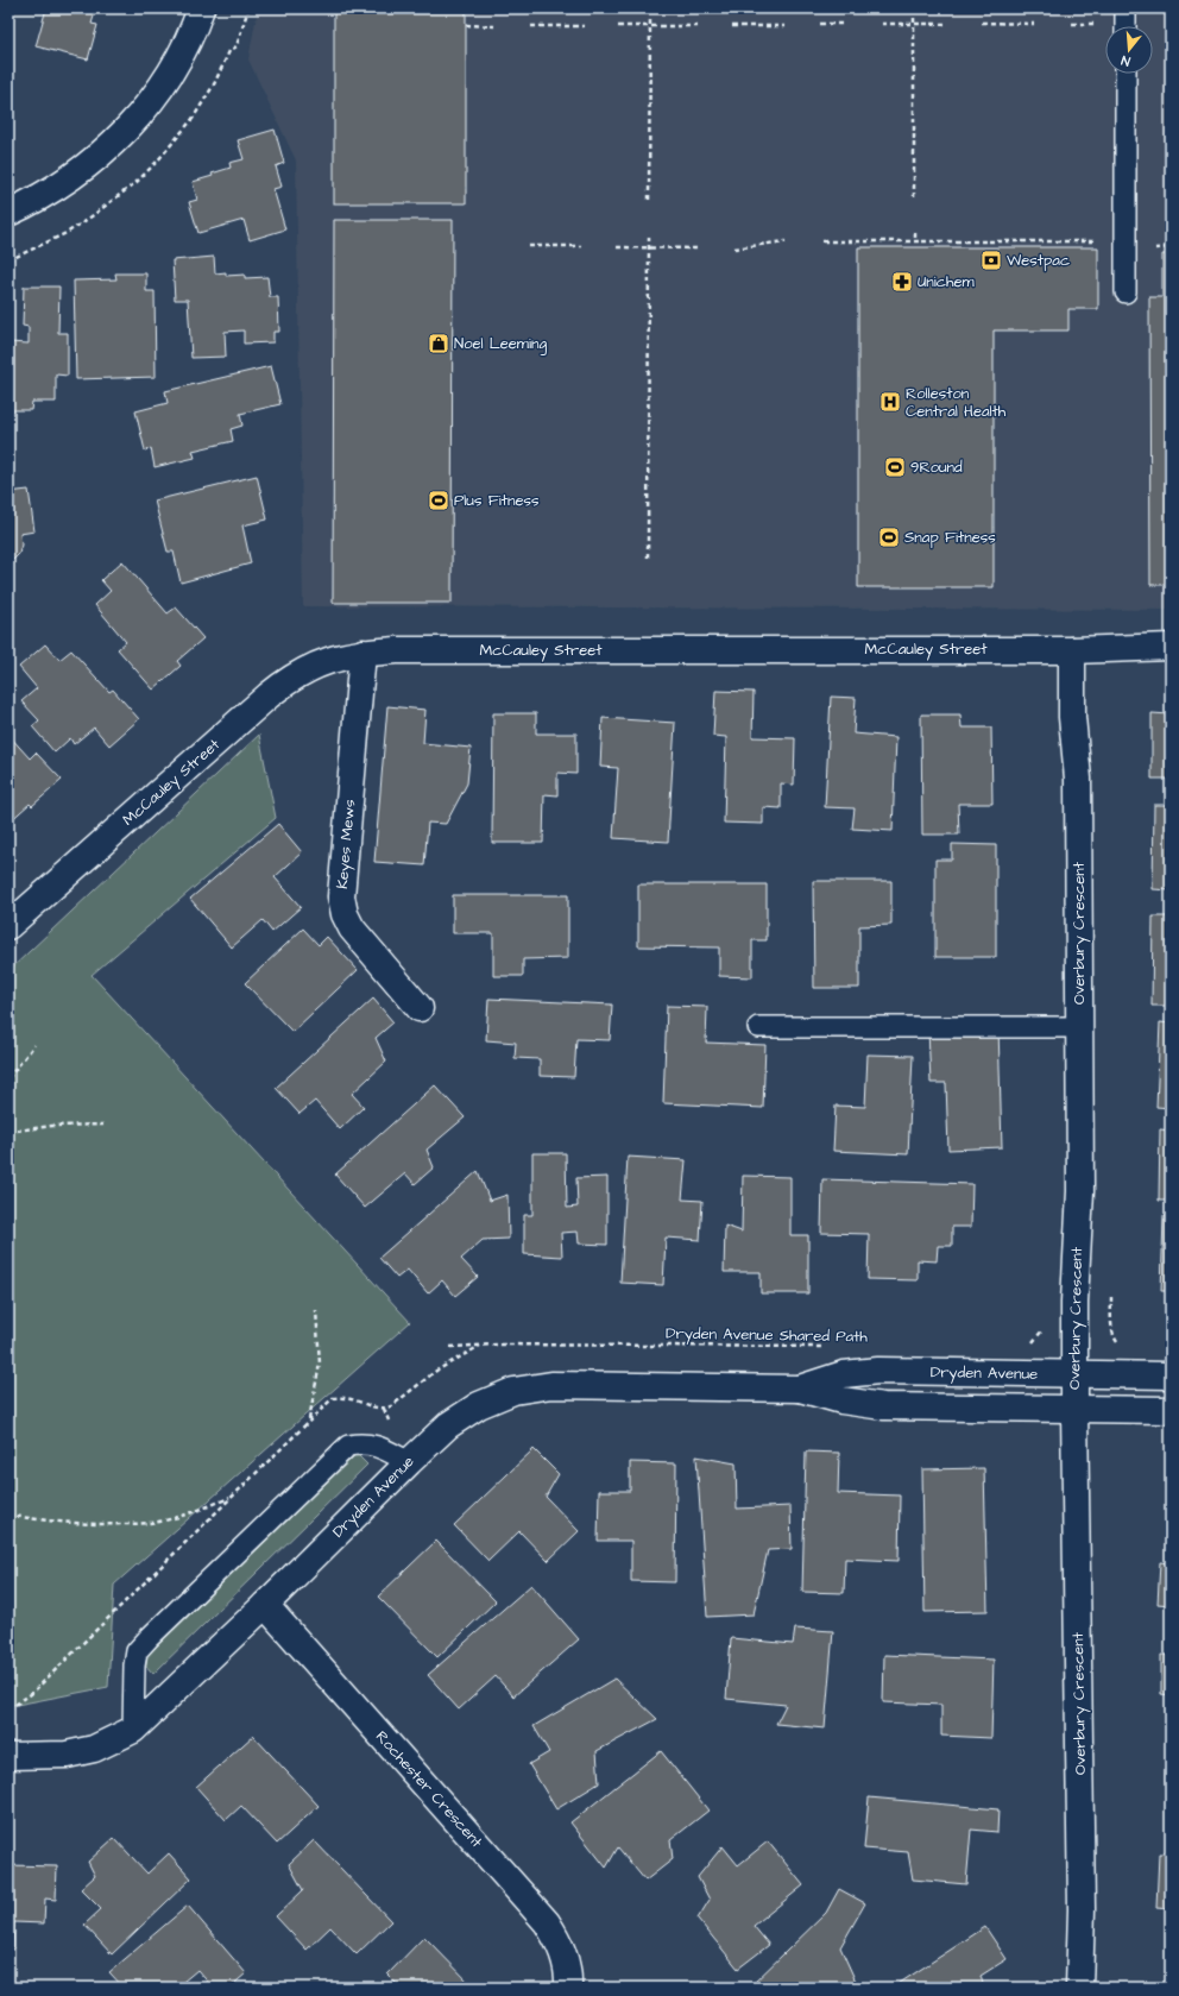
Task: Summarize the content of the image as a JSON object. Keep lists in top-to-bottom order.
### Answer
{
  "streets": {
    "street": [
      "McCauley Street",
      "Keyes Mews",
      "Overbury Crescent",
      "Dryden Avenue",
      "Rochester Crescent"
    ],
    "path": ["Dryden Avenue Shared Path"]
  },
  "crossings": [
    ["McCauley Street", "Keyes Mews"],
    ["McCauley Street", "Overbury Crescent"],
    ["Overbury Crescent", "Dryden Avenue"],
    ["Dryden Avenue", "Rochester Crescent"]
  ],
  "places": {
    "bank": ["Westpac"],
    "pharmacy": ["Unichem"],
    "shop": ["Noel Leeming"],
    "hospital": ["Rolleston Central Health"],
    "sports": ["9Round", "Plus Fitness", "Snap Fitness"]
  },
  "north": "bottom"
}
